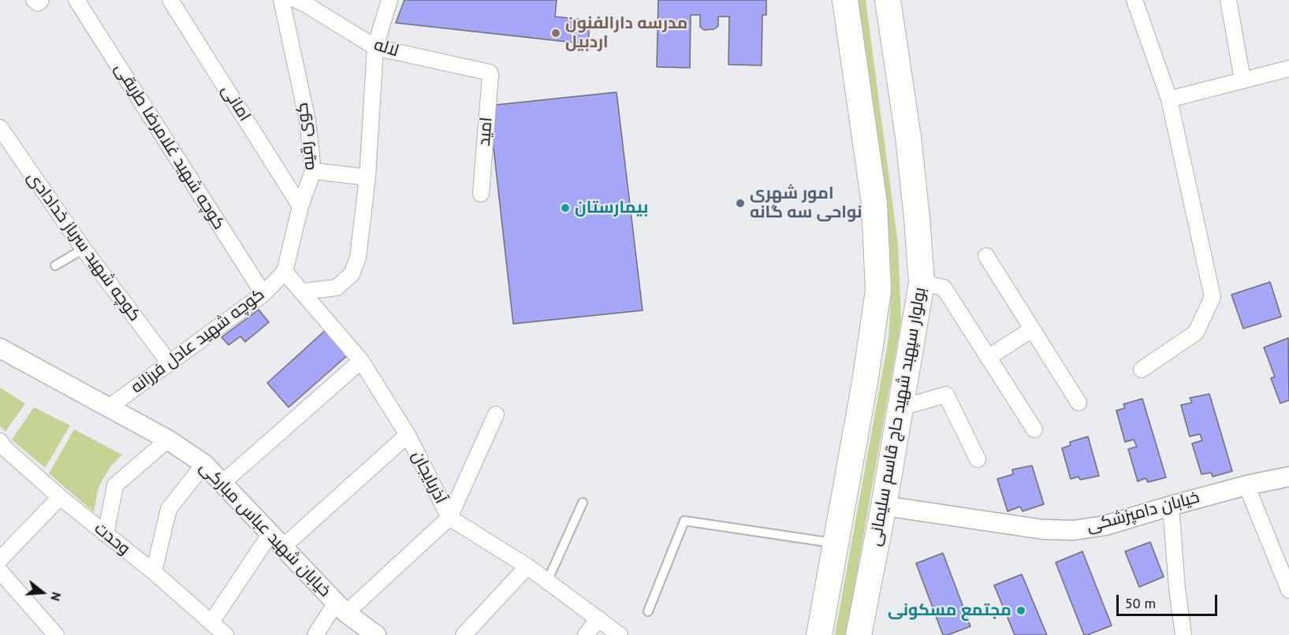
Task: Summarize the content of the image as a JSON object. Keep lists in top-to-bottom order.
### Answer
{
  "streets": {
    "main road": ["بولوار سپهبد شهید حاج قاسم سلیمانی"],
    "street": [
      "لاله",
      "امانی",
      "امید",
      "کوی رقیه",
      "کوچه شهید غلامرضا طریقی",
      "کوچه شهید سرباز خدادادی",
      "کوچه شهید عادل فرزانه",
      "آذربایجان",
      "خیابان دامپزشکی",
      "خیابان شهید عباس مبارکی",
      "وحدت"
    ]
  },
  "crossings": [
    ["لاله", "امید"],
    ["امانی", "کوی رقیه"],
    ["کوی رقیه", "کوچه شهید عادل فرزانه"],
    ["کوی رقیه", "آذربایجان"],
    ["کوچه شهید غلامرضا طریقی", "کوچه شهید عادل فرزانه"],
    ["کوچه شهید سرباز خدادادی", "کوچه شهید عادل فرزانه"],
    ["کوچه شهید عادل فرزانه", "آذربایجان"],
    ["کوچه شهید عادل فرزانه", "خیابان شهید عباس مبارکی"],
    ["بولوار سپهبد شهید حاج قاسم سلیمانی", "خیابان دامپزشکی"]
  ],
  "places": [
    "مدرسه دارالفنون اردبیل",
    "امور شهری نواحی سه گانه",
    "بیمارستان",
    "مجتمع مسکونی"
  ],
  "scale_bar": "50 m",
  "north": "right"
}
